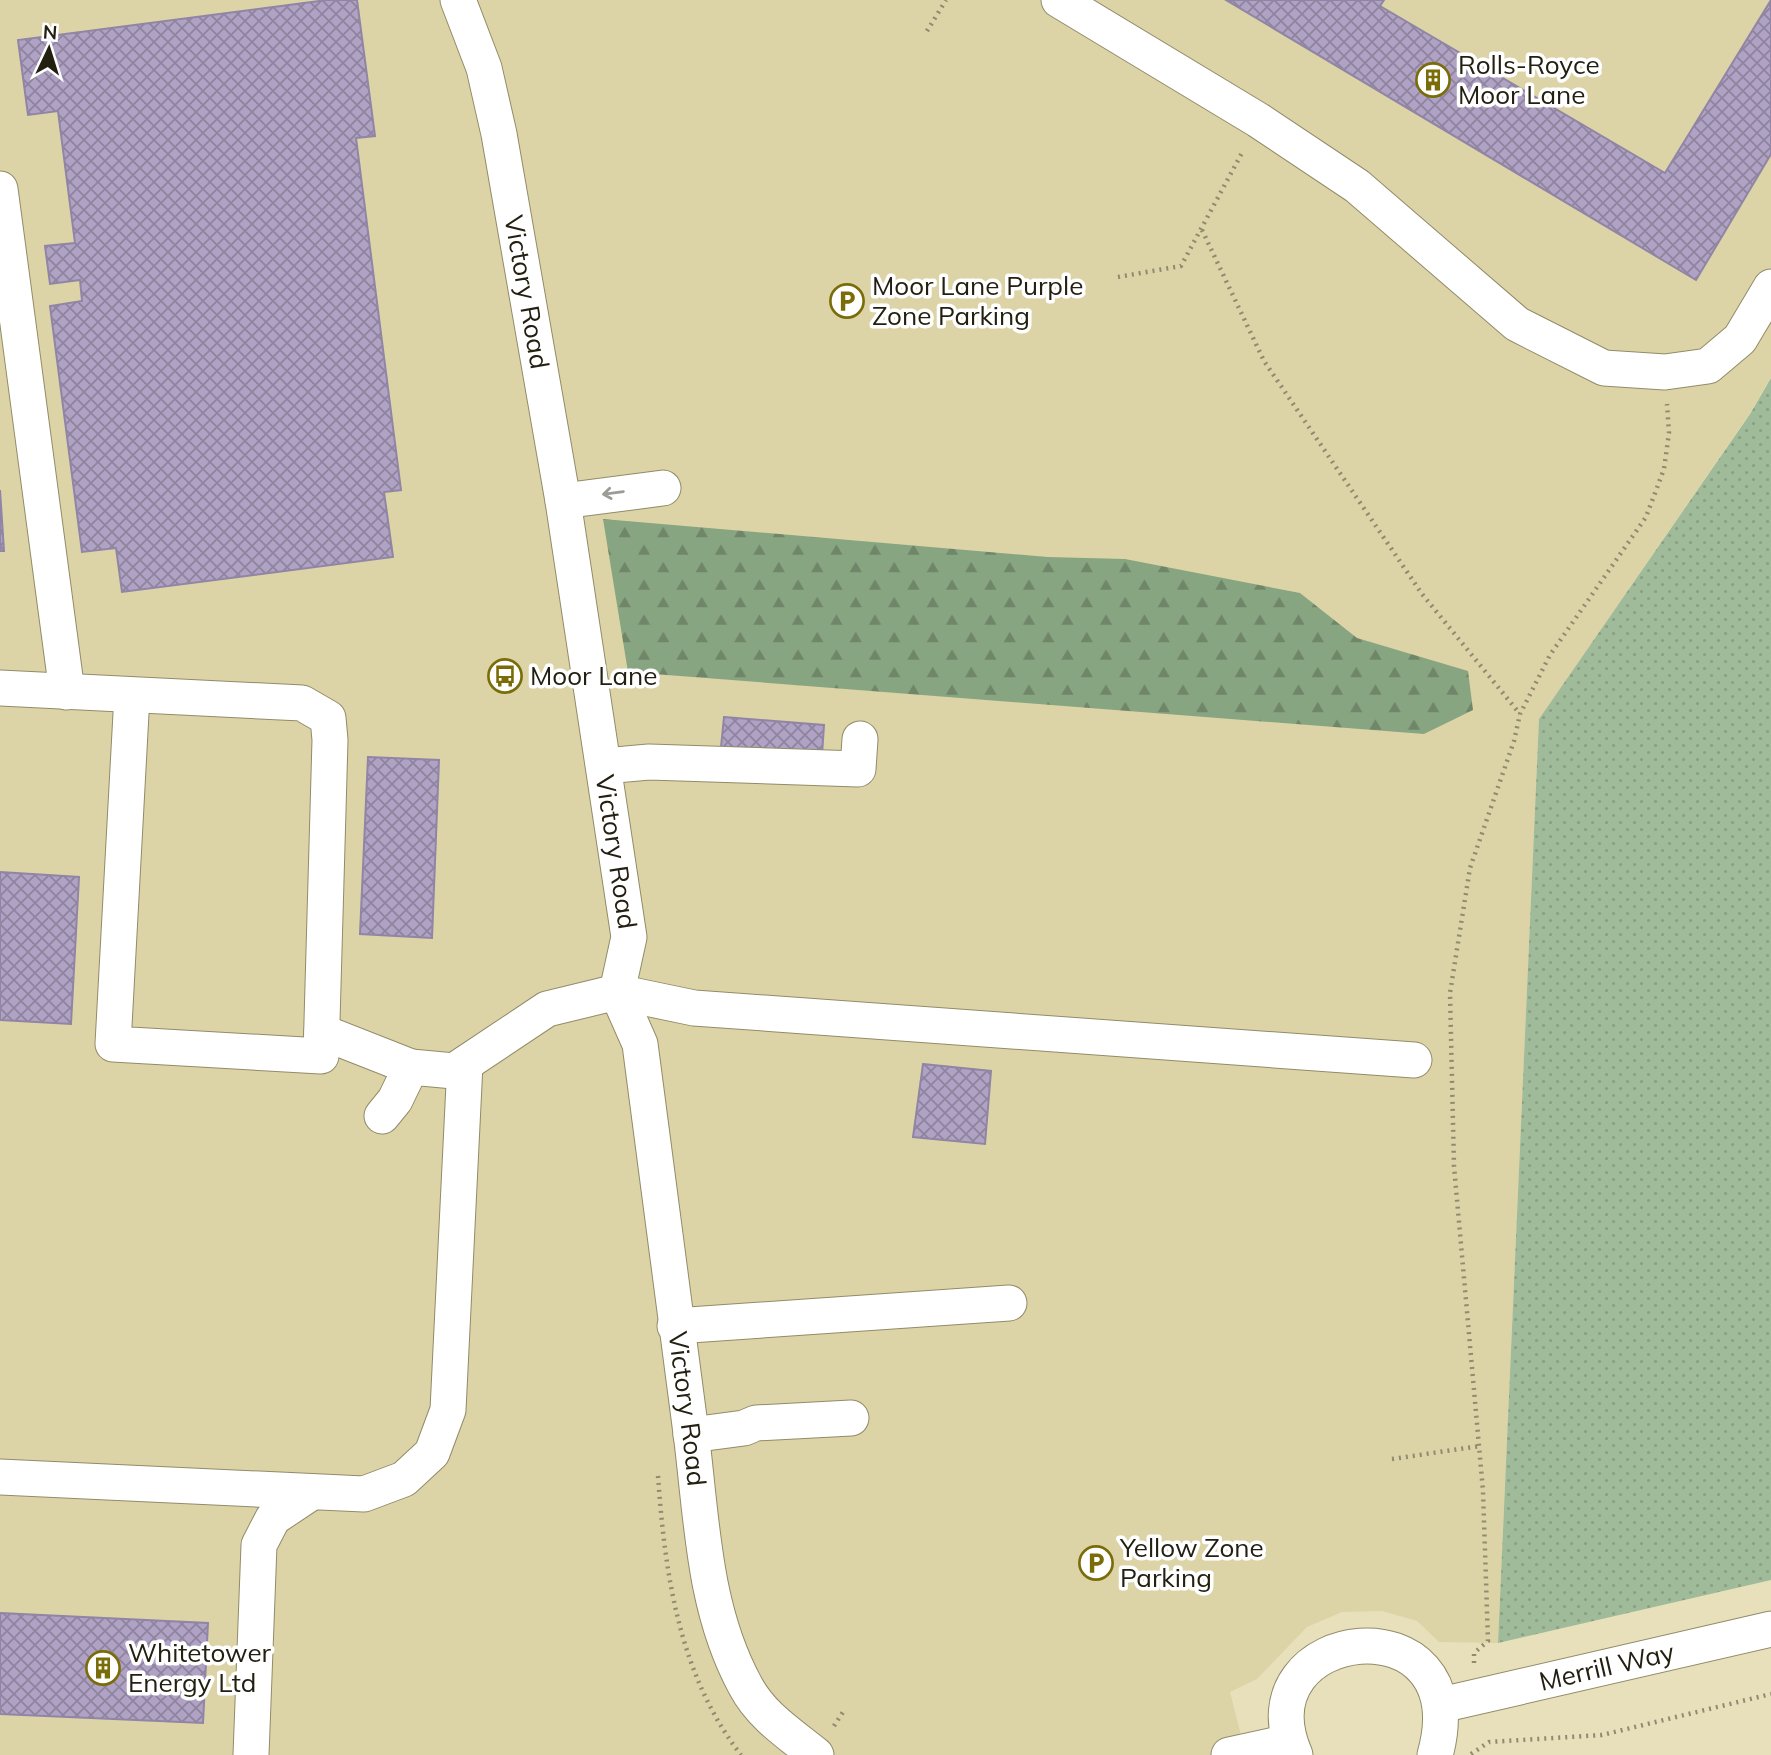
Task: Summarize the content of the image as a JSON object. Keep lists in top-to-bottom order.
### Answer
{
  "streets": {
    "street": ["Victory Road", "Merrill Way"]
  },
  "places": {
    "building": ["Rolls-Royce Moor Lane", "Whitetower Energy Ltd"],
    "parking": ["Moor Lane Purple Zone Parking", "Yellow Zone Parking"],
    "bus stop": ["Moor Lane"]
  },
  "north": "top"
}
